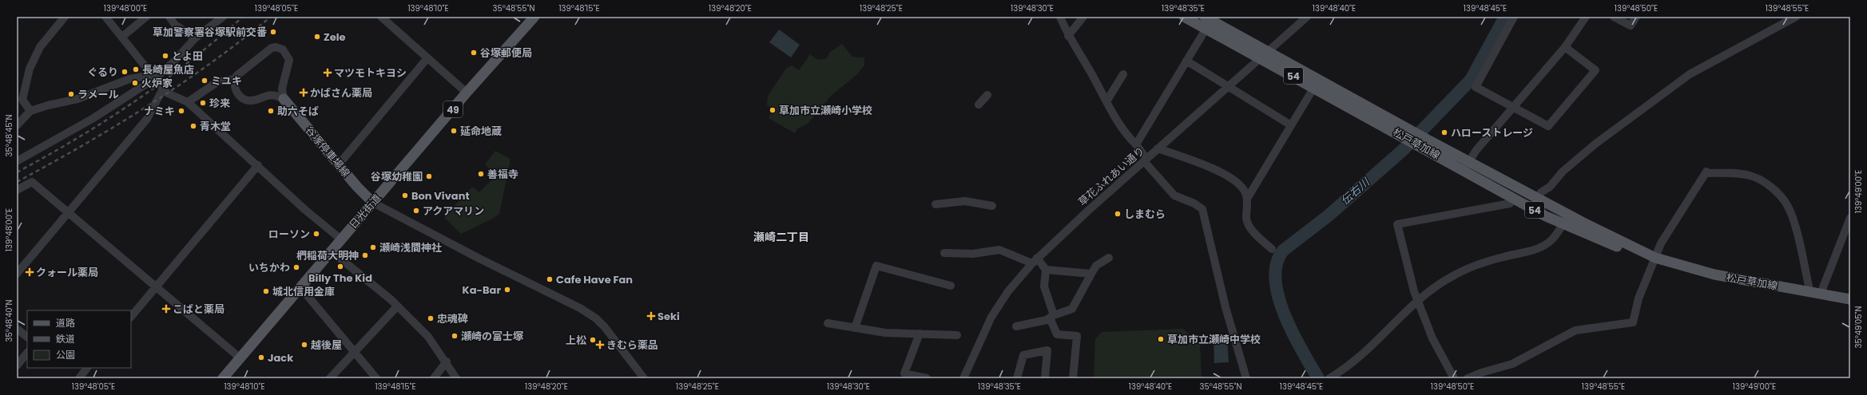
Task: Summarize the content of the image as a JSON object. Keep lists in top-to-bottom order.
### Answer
{
  "streets": {
    "main road": [
      "54",
      "49",
      "松戸草加線",
      "谷塚停車場線",
      "日光街道"
    ],
    "street": ["草花ふれあい通り"]
  },
  "crossings": [
    ["松戸草加線", "草花ふれあい通り"],
    ["谷塚停車場線", "日光街道"]
  ],
  "districts": ["瀬崎二丁目"],
  "water": ["伝右川"],
  "places": {
    "other": [
      "草加警察署谷塚駅前交番",
      "Zele",
      "谷塚郵便局",
      "とよ田",
      "長崎屋魚店",
      "ぐるり",
      "ミユキ",
      "火炉家",
      "ラメール",
      "珍来",
      "草加市立瀬崎小学校",
      "ナミキ",
      "助六そば",
      "青木堂",
      "延命地蔵",
      "ハローストレージ",
      "善福寺",
      "谷塚幼稚園",
      "Bon Vivant",
      "アクアマリン",
      "しまむら",
      "ローソン",
      "瀬崎浅間神社",
      "椚稲荷大明神",
      "Billy The Kid",
      "いちかわ",
      "Cafe Have Fan",
      "Ka-Bar",
      "城北信用金庫",
      "忠魂碑",
      "瀬崎の富士塚",
      "草加市立瀬崎中学校",
      "上松",
      "越後屋",
      "Jack"
    ],
    "health": [
      "マツモトキヨシ",
      "かばさん薬局",
      "クォール薬局",
      "こばと薬局",
      "Seki",
      "きむら薬品"
    ]
  },
  "legend": ["道路", "鉄道", "公園"],
  "coordinates": [
    "139°48'00\"E",
    "139°48'05\"E",
    "139°48'10\"E",
    "35°48'55\"N",
    "139°48'15\"E",
    "139°48'20\"E",
    "139°48'25\"E",
    "139°48'30\"E",
    "139°48'35\"E",
    "139°48'40\"E",
    "139°48'45\"E",
    "139°48'50\"E",
    "139°48'55\"E",
    "35°48'45\"N",
    "139°49'00\"E",
    "35°48'40\"N",
    "35°49'05\"N"
  ]
}
